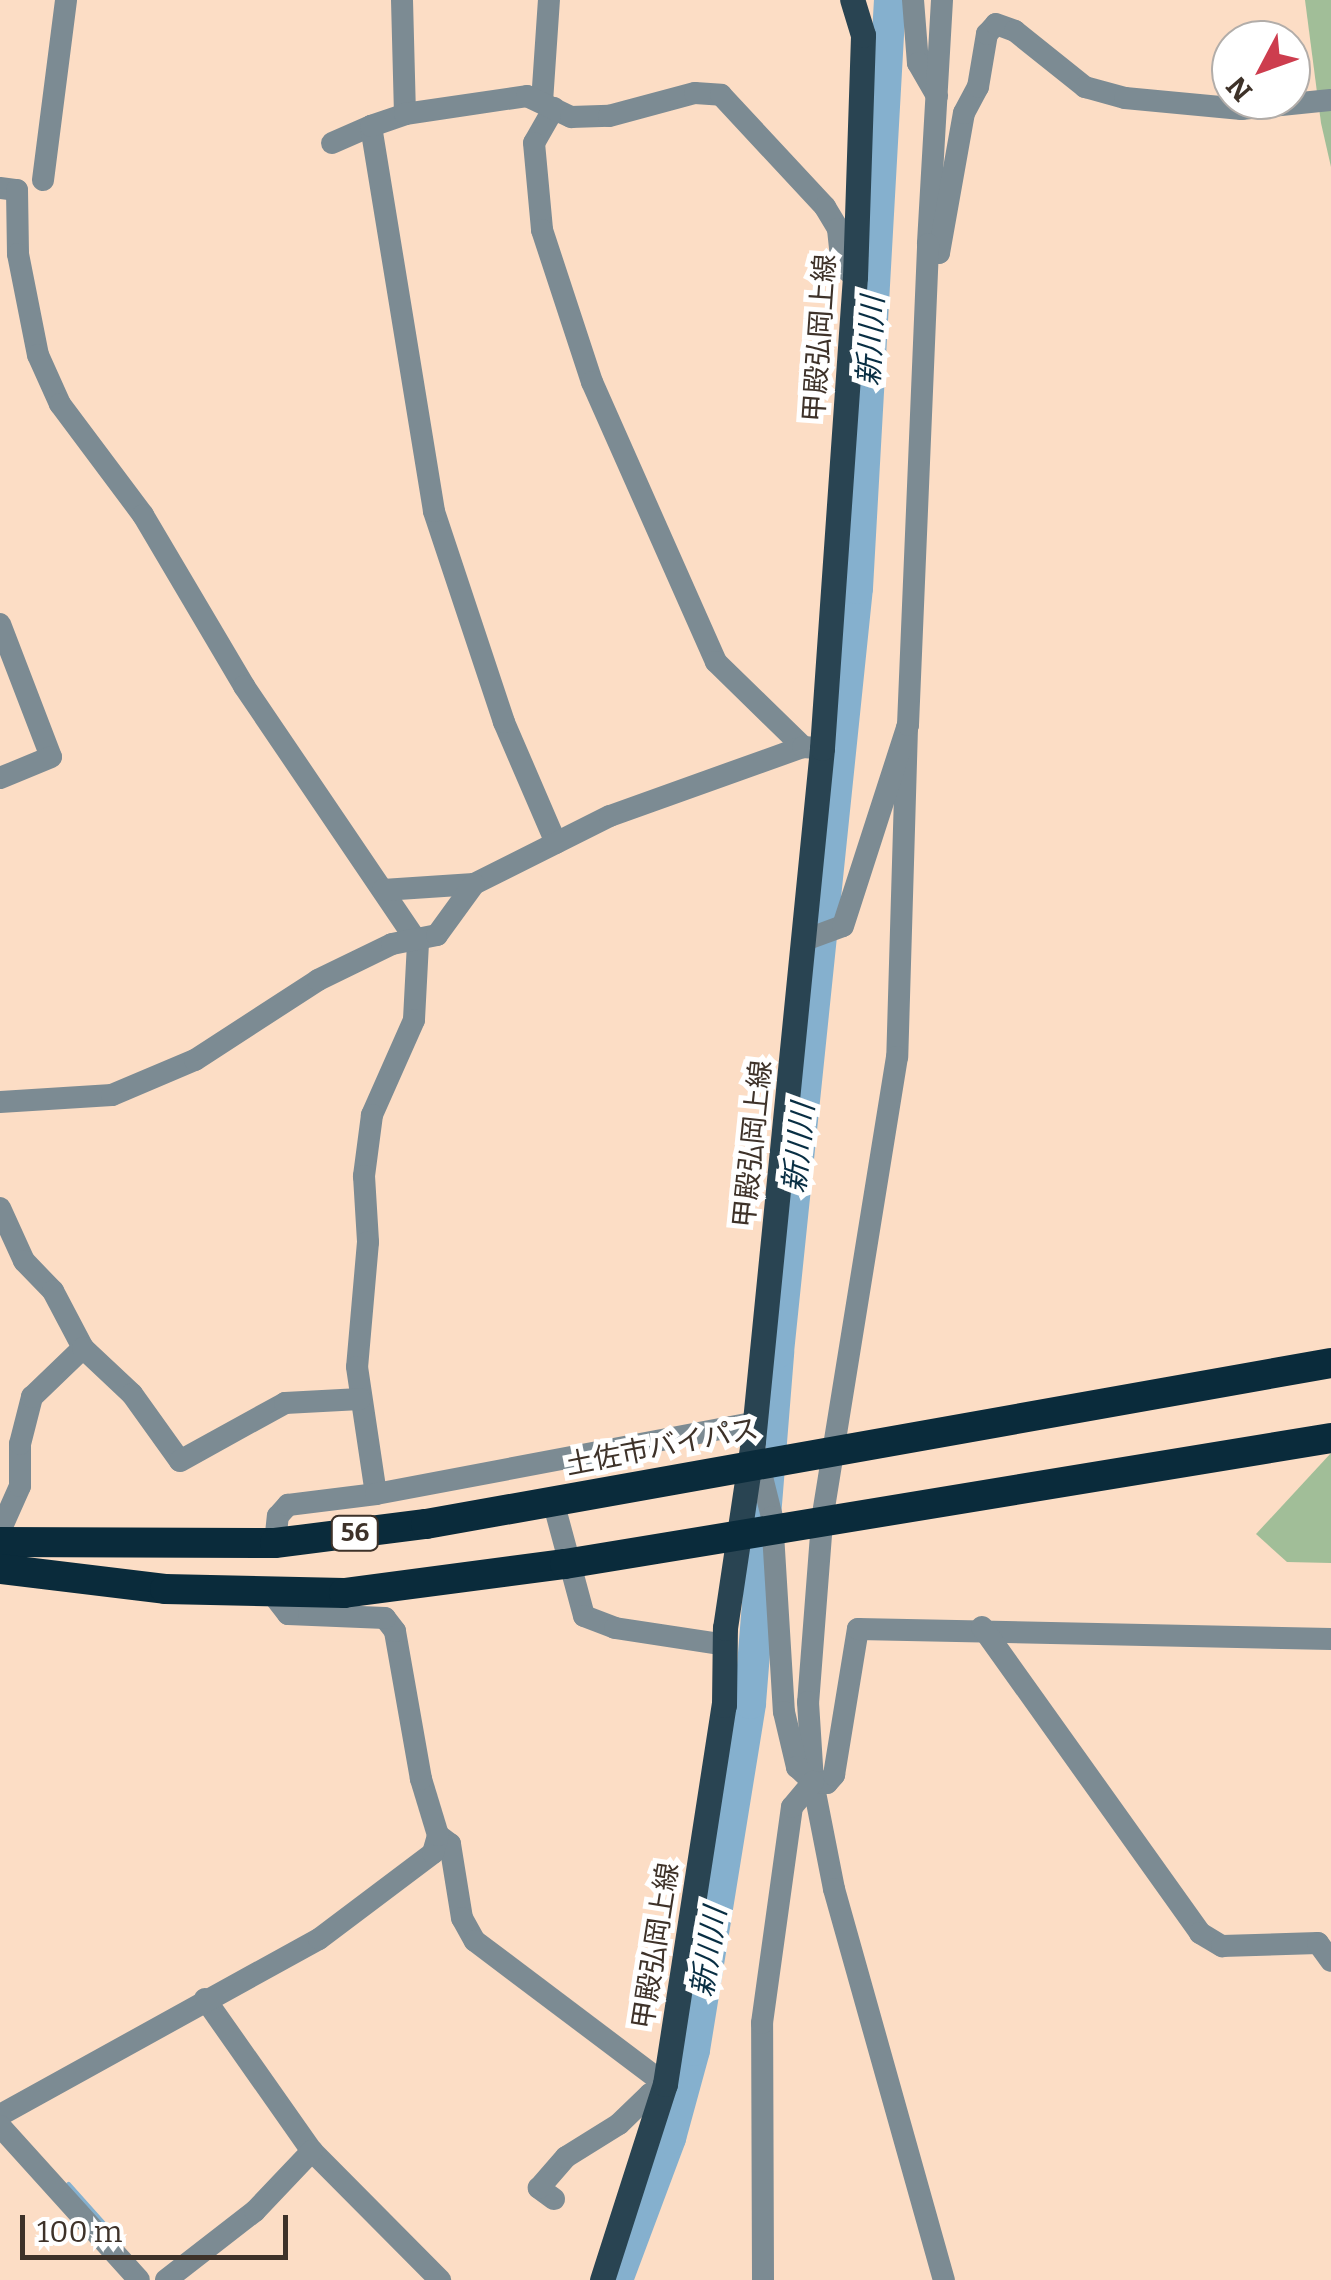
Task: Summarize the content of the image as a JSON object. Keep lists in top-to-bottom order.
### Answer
{
  "streets": {
    "highway": ["土佐市バイパス", "56"],
    "main road": ["甲殿弘岡上線"]
  },
  "water": ["新川川"],
  "scale_bar": "100 m",
  "north": "bottom left"
}
